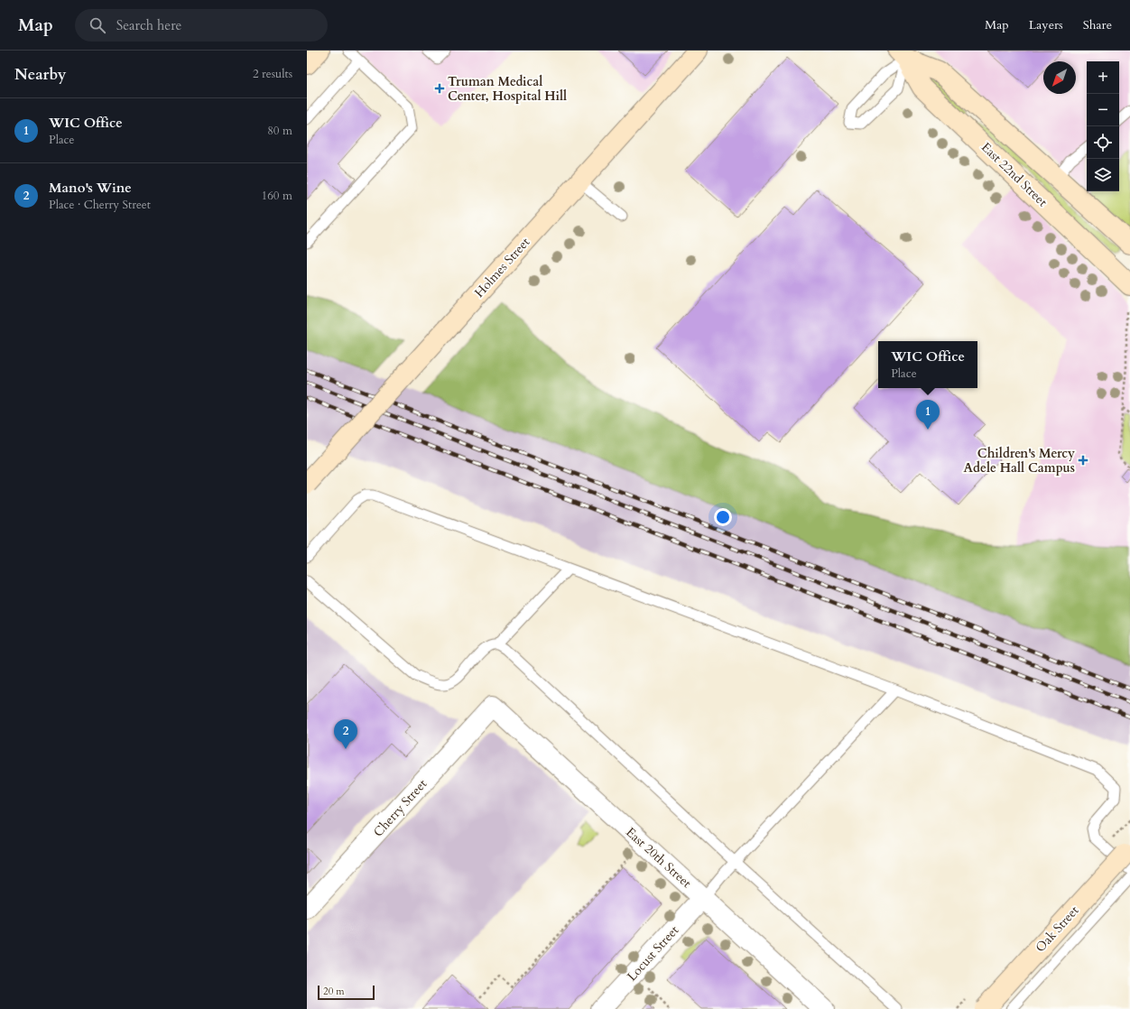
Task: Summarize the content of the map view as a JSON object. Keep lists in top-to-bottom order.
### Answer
{
  "streets": {
    "main road": ["East 22nd Street", "Holmes Street", "Oak Street"],
    "street": ["Cherry Street", "East 20th Street", "Locust Street"]
  },
  "crossings": [
    ["Cherry Street", "East 20th Street"],
    ["East 20th Street", "Locust Street"]
  ],
  "places": {
    "health": ["Truman Medical Center, Hospital Hill", "Children's Mercy Adele Hall Campus"]
  },
  "scale_bar": "20 m",
  "north": "bottom left",
  "page": {
    "header": "Map",
    "search": "Search here",
    "nav": ["Map", "Layers", "Share"],
    "heading": ["Nearby", "2 results"],
    "map_buttons": ["+", "−"],
    "list": [
      {
        "mark": "1",
        "name": "WIC Office",
        "note": "Place",
        "value": "80 m"
      },
      {
        "mark": "2",
        "name": "Mano's Wine",
        "note": "Place · Cherry Street",
        "value": "160 m"
      }
    ],
    "popup": ["WIC Office", "Place"],
    "pins": ["1", "2"],
    "scale": "20 m"
  }
}
